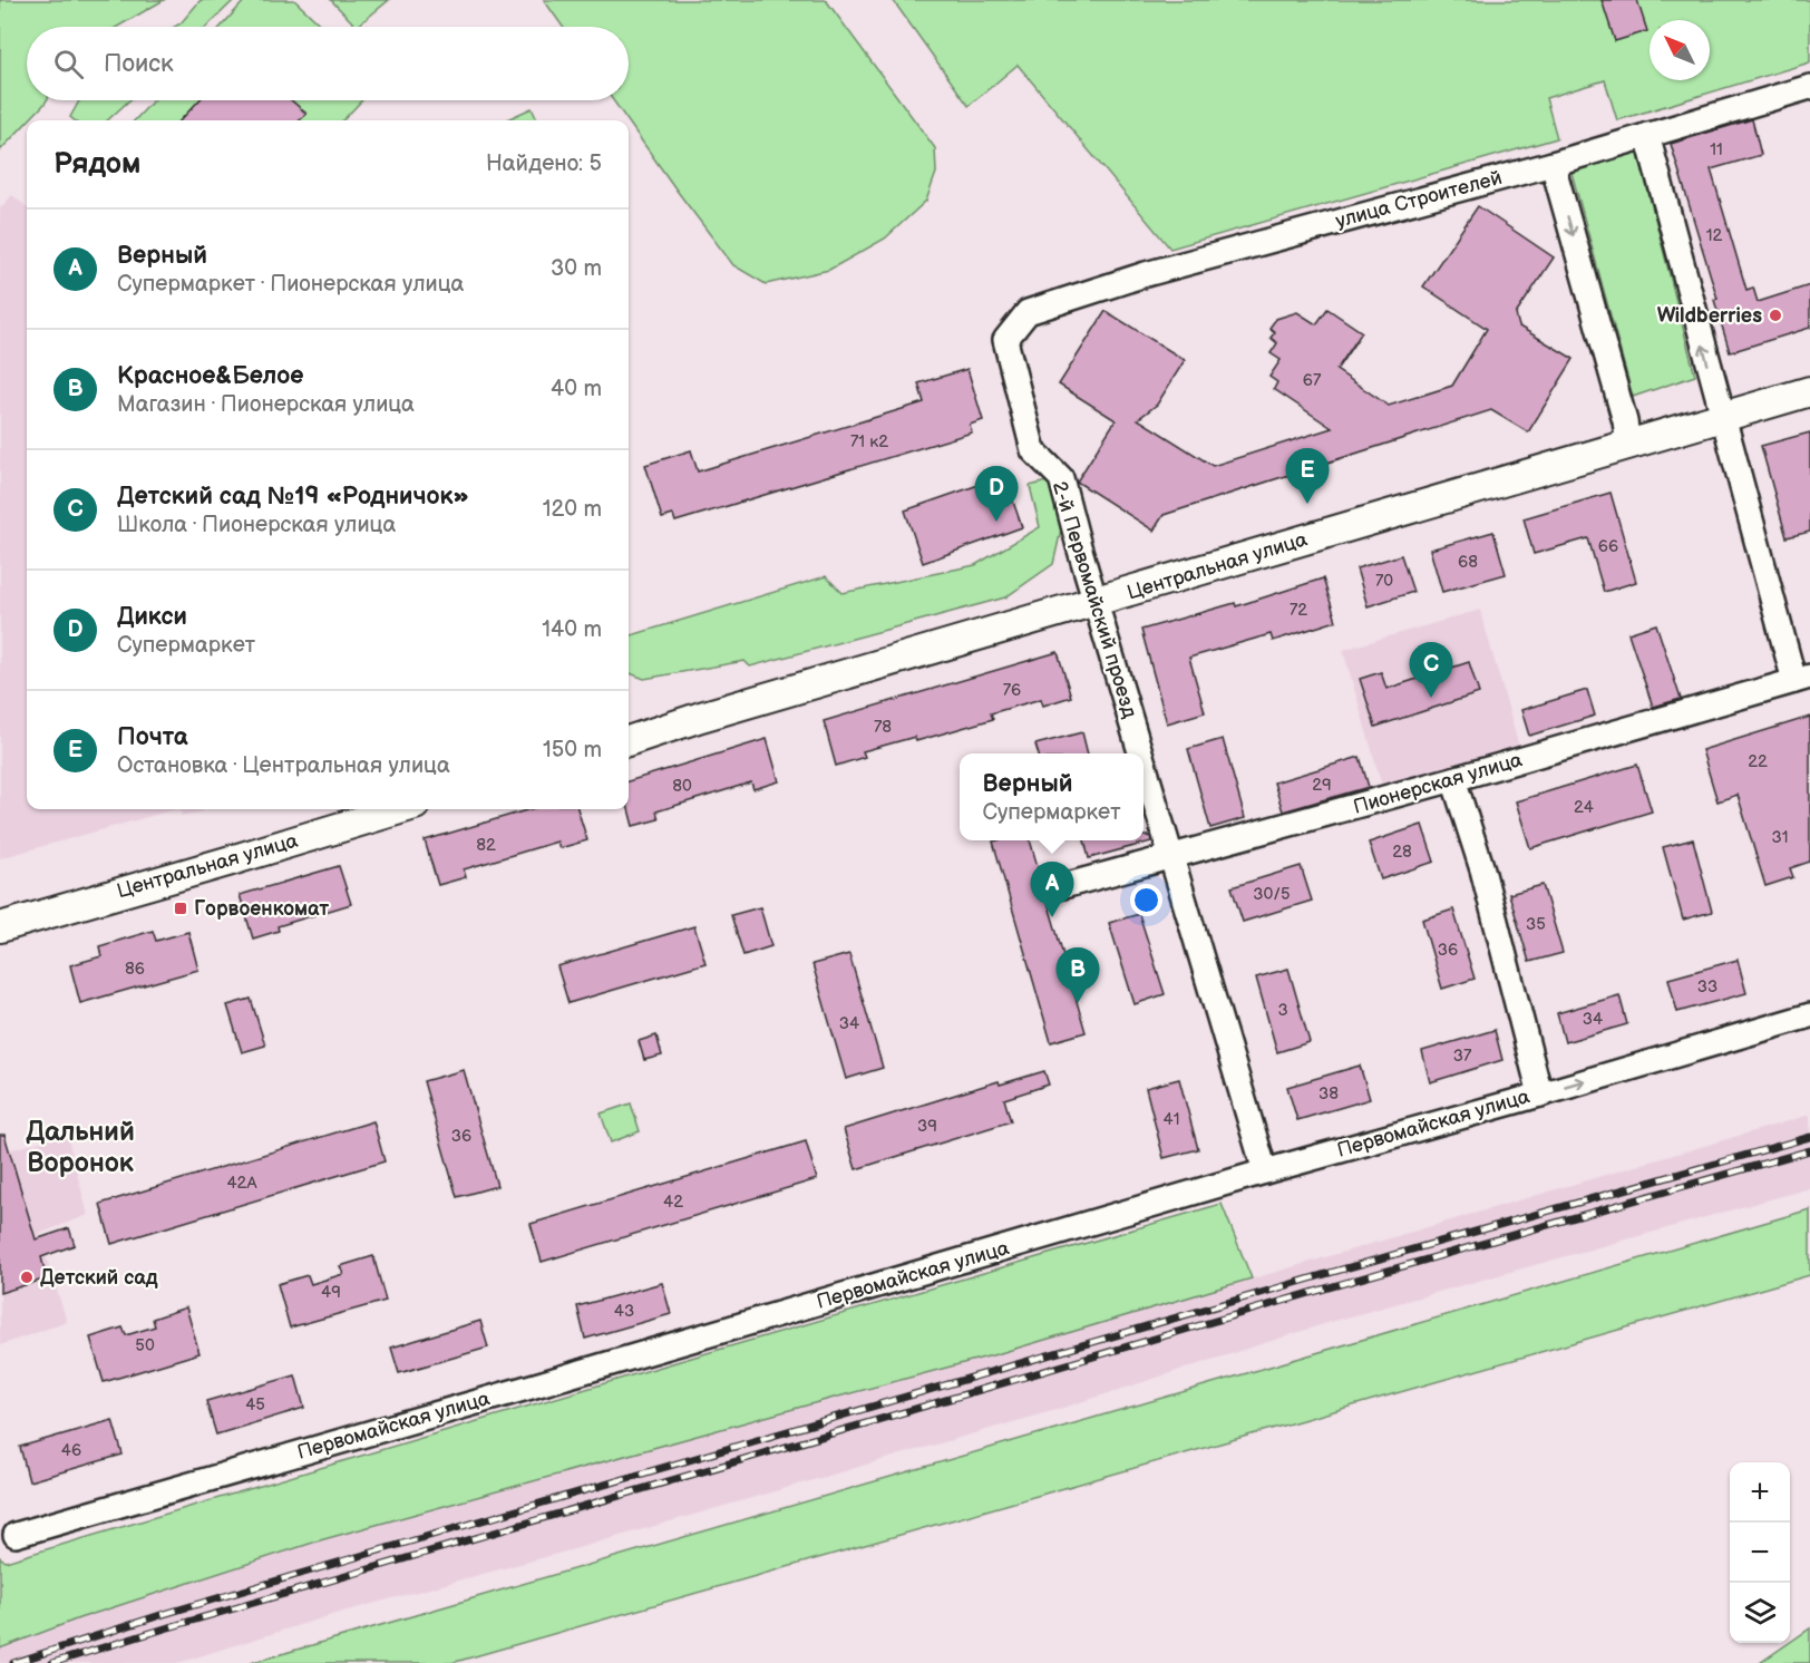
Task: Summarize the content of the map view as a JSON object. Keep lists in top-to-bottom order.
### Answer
{
  "streets": {
    "main road": ["Центральная улица"],
    "street": [
      "улица Строителей",
      "2-й Первомайский проезд",
      "Пионерская улица",
      "Первомайская улица"
    ]
  },
  "crossings": [
    ["улица Строителей", "2-й Первомайский проезд"],
    ["Центральная улица", "2-й Первомайский проезд"],
    ["2-й Первомайский проезд", "Пионерская улица"],
    ["2-й Первомайский проезд", "Первомайская улица"]
  ],
  "districts": ["Дальний Воронок"],
  "places": {
    "other": ["Wildberries", "Детский сад"],
    "transit": ["Горвоенкомат"]
  },
  "house_numbers": [
    "11",
    "12",
    "67",
    "71 к2",
    "66",
    "68",
    "70",
    "72",
    "76",
    "78",
    "22",
    "29",
    "80",
    "24",
    "31",
    "82",
    "28",
    "30/5",
    "35",
    "36",
    "86",
    "33",
    "3",
    "34",
    "34",
    "37",
    "38",
    "41",
    "39",
    "36",
    "42А",
    "42",
    "49",
    "43",
    "50",
    "45",
    "46"
  ],
  "north": "top left",
  "page": {
    "search": "Поиск",
    "heading": ["Рядом", "Найдено: 5"],
    "list": [
      {
        "mark": "A",
        "name": "Верный",
        "note": "Супермаркет · Пионерская улица",
        "value": "30 m"
      },
      {
        "mark": "B",
        "name": "Красное&Белое",
        "note": "Магазин · Пионерская улица",
        "value": "40 m"
      },
      {
        "mark": "C",
        "name": "Детский сад №19 «Родничок»",
        "note": "Школа · Пионерская улица",
        "value": "120 m"
      },
      {
        "mark": "D",
        "name": "Дикси",
        "note": "Супермаркет",
        "value": "140 m"
      },
      {
        "mark": "E",
        "name": "Почта",
        "note": "Остановка · Центральная улица",
        "value": "150 m"
      }
    ],
    "pins": [
      "E",
      "D",
      "C",
      "A",
      "B"
    ],
    "popup": ["Верный", "Супермаркет"],
    "map_buttons": ["+", "−"]
  }
}
